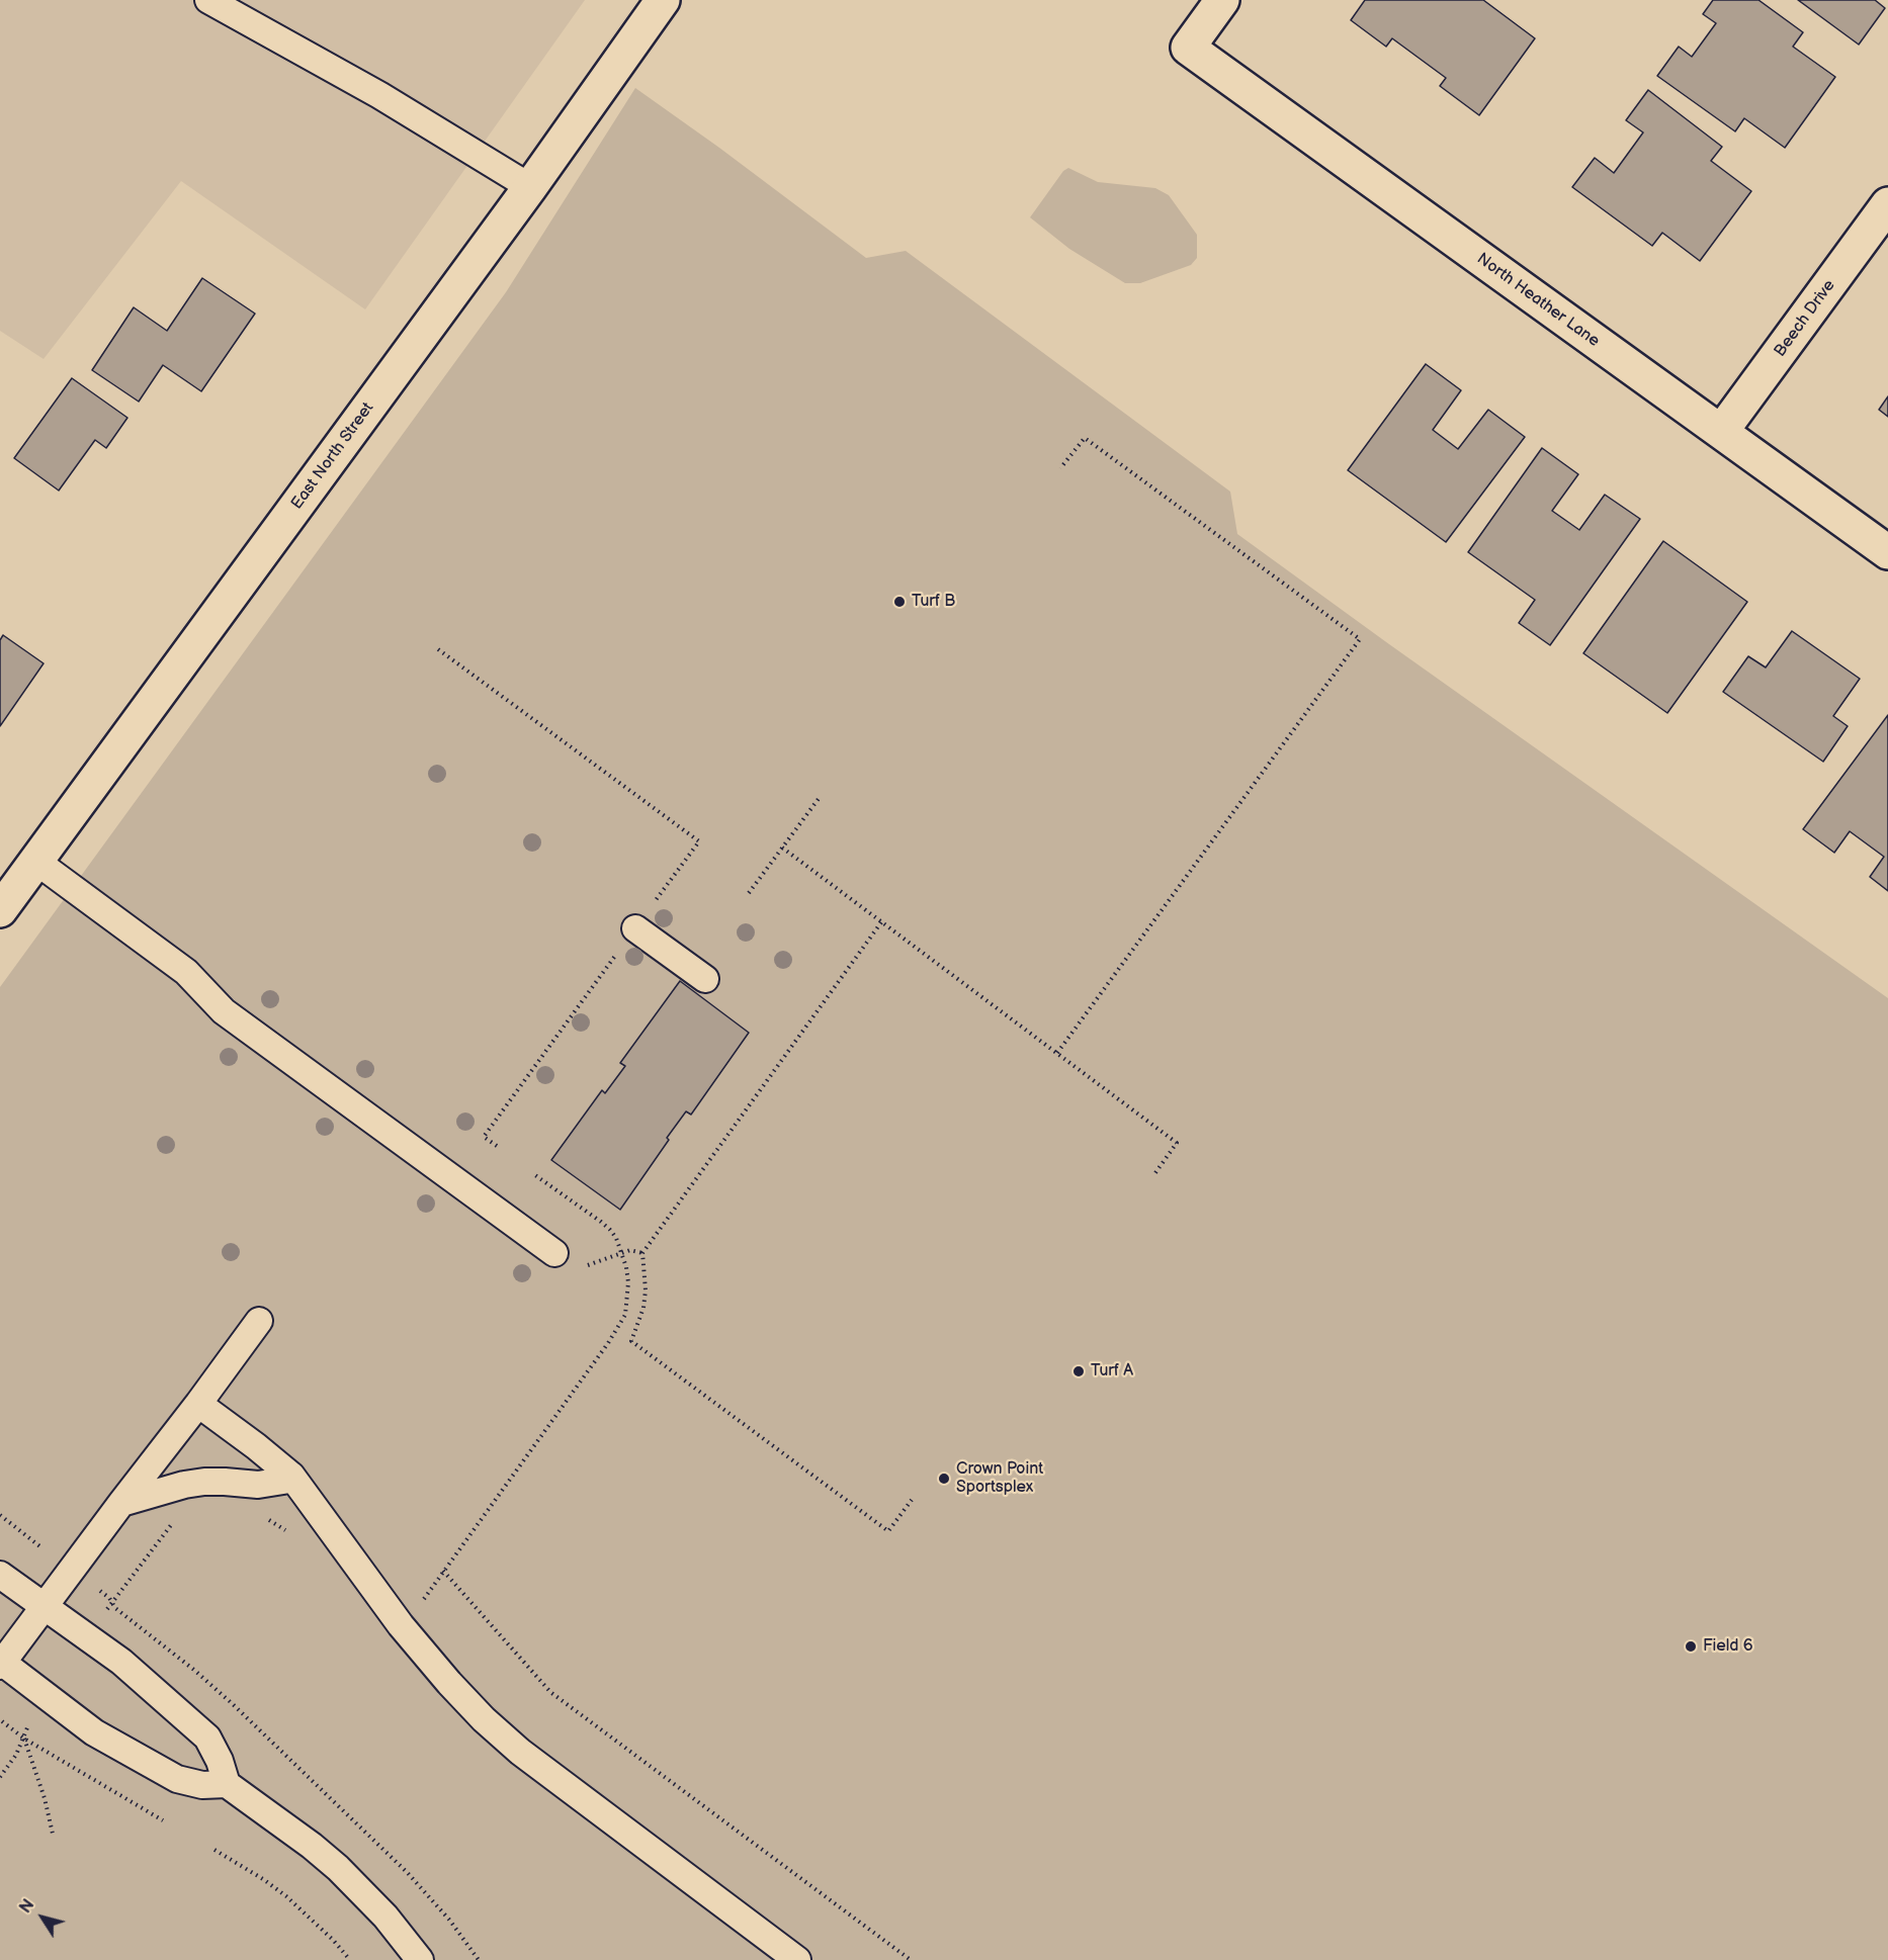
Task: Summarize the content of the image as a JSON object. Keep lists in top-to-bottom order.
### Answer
{
  "streets": {
    "street": ["North Heather Lane", "Beech Drive", "East North Street"]
  },
  "crossings": [
    ["North Heather Lane", "Beech Drive"]
  ],
  "places": [
    "Turf B",
    "Turf A",
    "Crown Point Sportsplex",
    "Field 6"
  ],
  "north": "top left"
}
